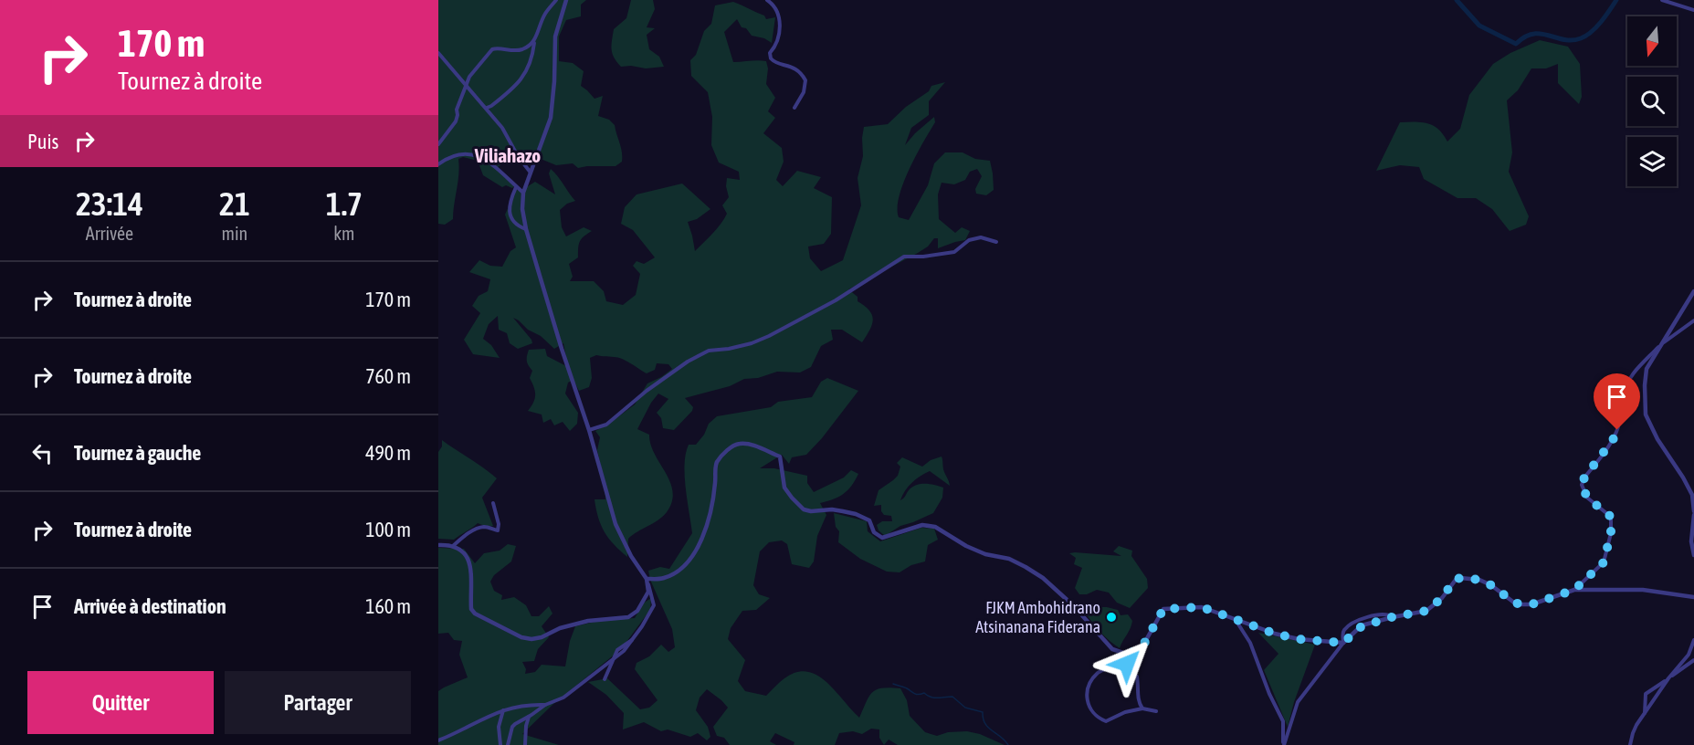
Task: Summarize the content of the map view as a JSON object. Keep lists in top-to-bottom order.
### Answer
{
  "districts": ["Viliahazo"],
  "places": ["FJKM Ambohidrano Atsinanana Fiderana"],
  "north": "bottom",
  "page": {
    "turn": ["170 m", "Tournez à droite"],
    "then": "Puis",
    "eta": [
      "23:14",
      "Arrivée",
      "21",
      "min",
      "1.7",
      "km"
    ],
    "list": [
      {
        "name": "Tournez à droite",
        "value": "170 m"
      },
      {
        "name": "Tournez à droite",
        "value": "760 m"
      },
      {
        "name": "Tournez à gauche",
        "value": "490 m"
      },
      {
        "name": "Tournez à droite",
        "value": "100 m"
      },
      {
        "name": "Arrivée à destination",
        "value": "160 m"
      }
    ],
    "buttons": ["Quitter", "Partager"]
  }
}
